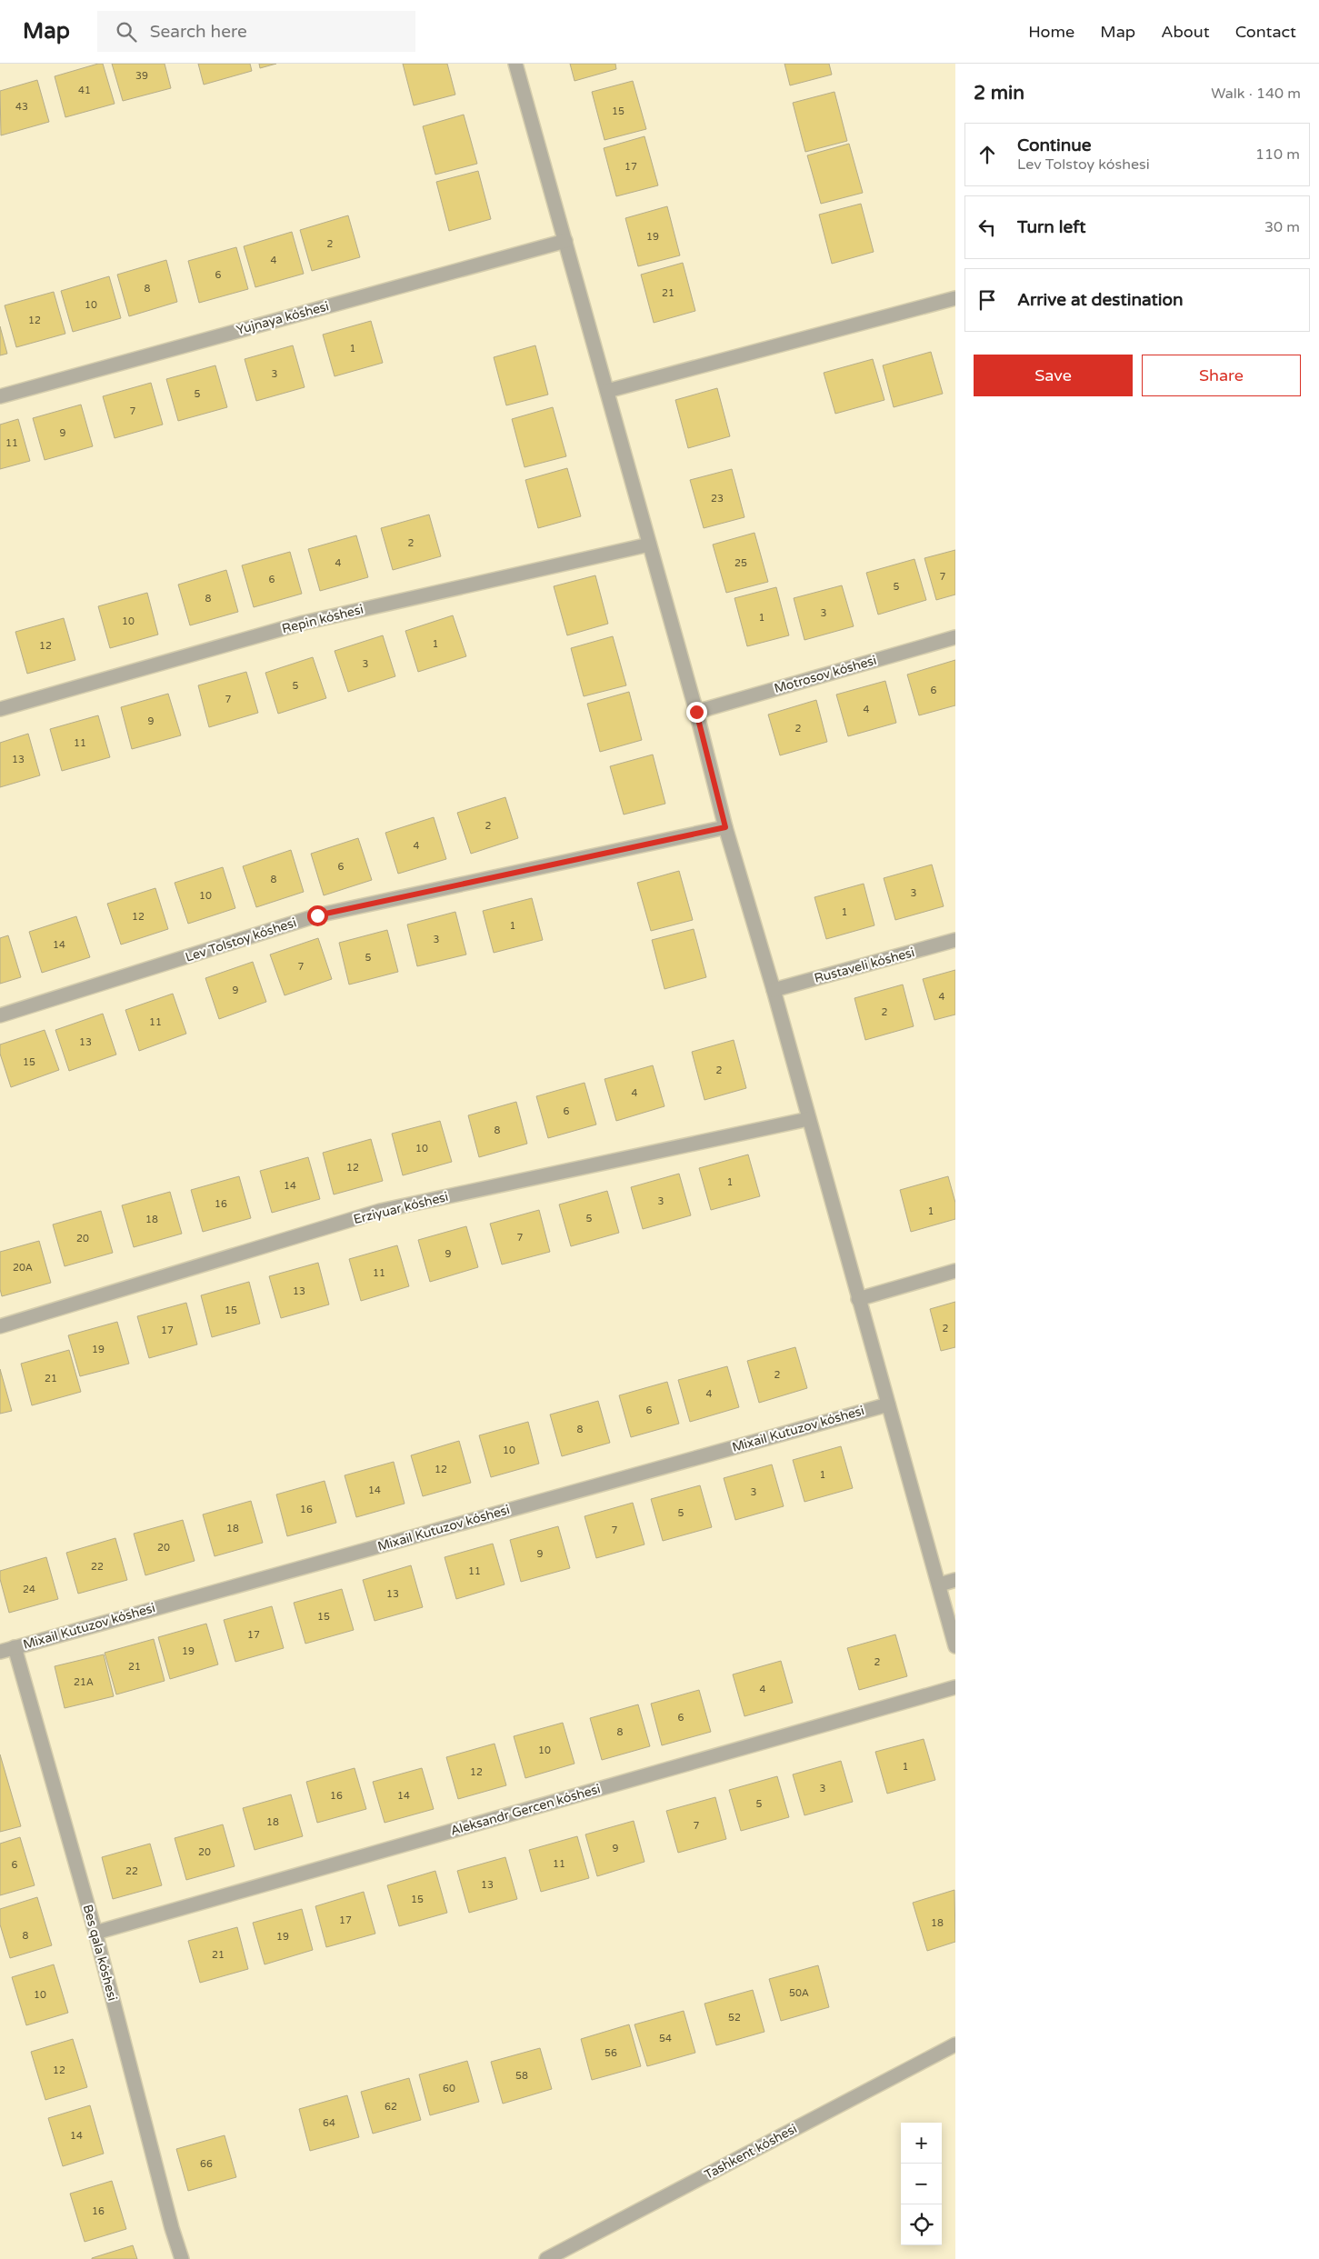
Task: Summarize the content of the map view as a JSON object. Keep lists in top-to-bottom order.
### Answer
{
  "streets": {
    "street": [
      "Yujnaya kóshesi",
      "Repin kóshesi",
      "Motrosov kóshesi",
      "Lev Tolstoy kóshesi",
      "Rustaveli kóshesi",
      "Erziyuar kóshesi",
      "Mixail Kutuzov kóshesi",
      "Aleksandr Gercen kóshesi",
      "Bes qala kóshesi",
      "Tashkent kóshesi"
    ]
  },
  "crossings": [
    ["Mixail Kutuzov kóshesi", "Bes qala kóshesi"],
    ["Aleksandr Gercen kóshesi", "Bes qala kóshesi"]
  ],
  "house_numbers": [
    "39",
    "41",
    "43",
    "15",
    "17",
    "19",
    "2",
    "4",
    "6",
    "8",
    "21",
    "10",
    "12",
    "1",
    "3",
    "5",
    "7",
    "9",
    "11",
    "23",
    "2",
    "4",
    "25",
    "7",
    "6",
    "5",
    "8",
    "3",
    "1",
    "10",
    "1",
    "12",
    "3",
    "5",
    "6",
    "7",
    "4",
    "9",
    "2",
    "11",
    "13",
    "2",
    "4",
    "6",
    "8",
    "3",
    "10",
    "1",
    "12",
    "1",
    "3",
    "14",
    "5",
    "7",
    "9",
    "4",
    "2",
    "11",
    "13",
    "15",
    "2",
    "4",
    "6",
    "8",
    "10",
    "12",
    "1",
    "14",
    "3",
    "16",
    "1",
    "5",
    "18",
    "7",
    "20",
    "9",
    "20A",
    "11",
    "13",
    "15",
    "2",
    "17",
    "19",
    "2",
    "21",
    "4",
    "6",
    "8",
    "10",
    "12",
    "1",
    "14",
    "3",
    "16",
    "5",
    "18",
    "7",
    "20",
    "9",
    "22",
    "11",
    "24",
    "13",
    "15",
    "17",
    "19",
    "2",
    "21",
    "21A",
    "4",
    "6",
    "8",
    "10",
    "1",
    "12",
    "3",
    "16",
    "14",
    "5",
    "18",
    "7",
    "9",
    "20",
    "11",
    "6",
    "22",
    "13",
    "15",
    "17",
    "18",
    "8",
    "19",
    "21",
    "50A",
    "10",
    "52",
    "54",
    "56",
    "12",
    "58",
    "60",
    "62",
    "64",
    "14",
    "66",
    "16"
  ],
  "page": {
    "header": "Map",
    "search": "Search here",
    "nav": [
      "Home",
      "Map",
      "About",
      "Contact"
    ],
    "heading": ["2 min", "Walk · 140 m"],
    "list": [
      ["Continue", "Lev Tolstoy kóshesi", "110 m"],
      ["Turn left", "30 m"],
      "Arrive at destination"
    ],
    "buttons": ["Save", "Share"],
    "map_buttons": ["+", "−"]
  }
}
